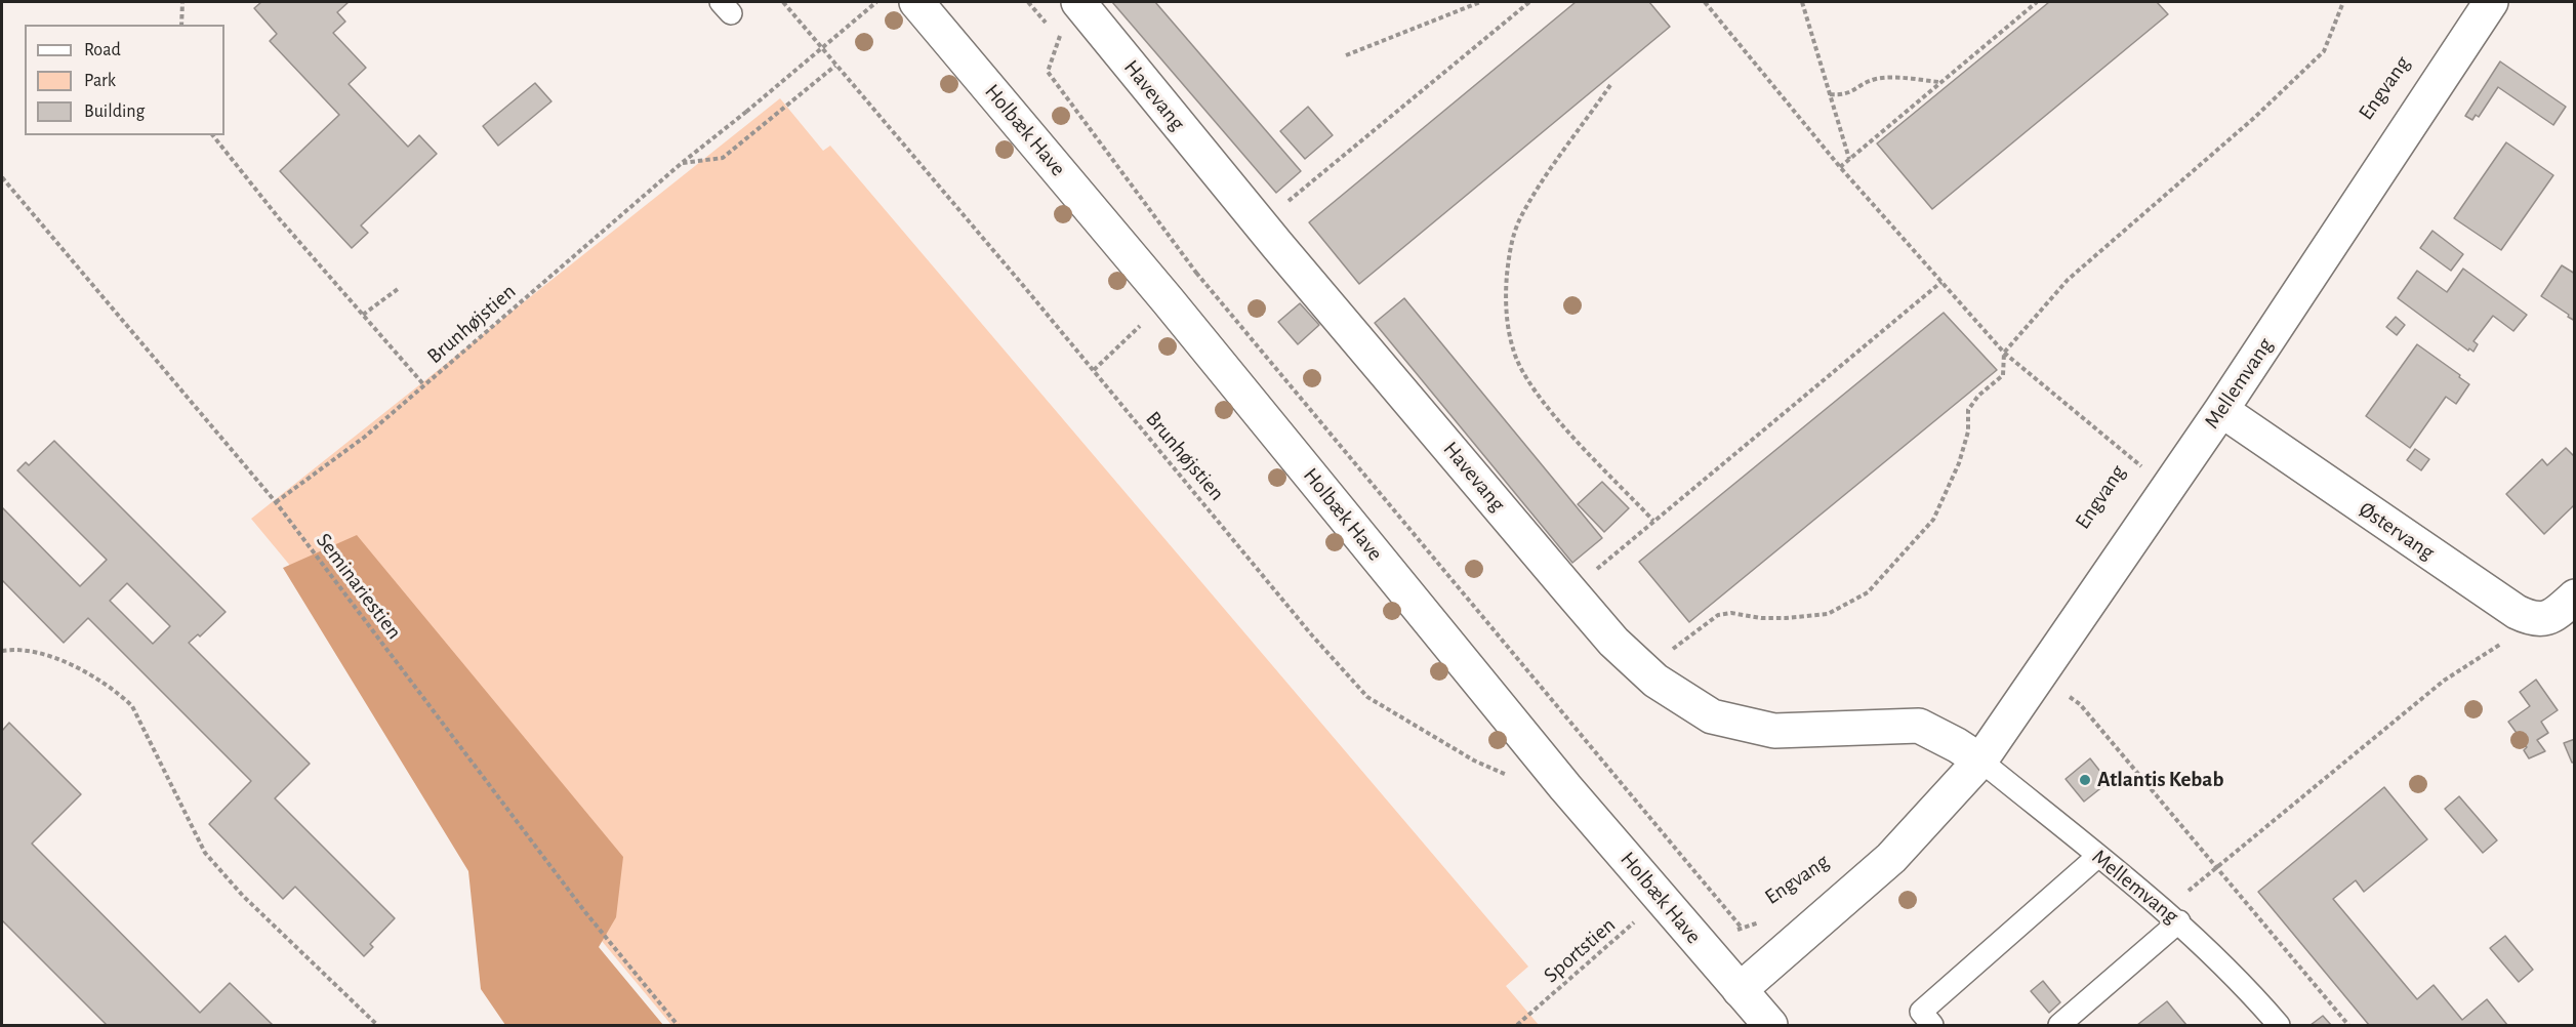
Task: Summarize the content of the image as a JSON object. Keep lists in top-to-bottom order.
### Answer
{
  "streets": {
    "street": [
      "Havevang",
      "Holbæk Have",
      "Mellemvang",
      "Østervang"
    ],
    "path": [
      "Engvang",
      "Brunhøjstien",
      "Seminariestien",
      "Sportstien"
    ]
  },
  "crossings": [
    ["Engvang", "Holbæk Have"],
    ["Havevang", "Mellemvang"],
    ["Holbæk Have", "Brunhøjstien"],
    ["Holbæk Have", "Mellemvang"],
    ["Holbæk Have", "Sportstien"],
    ["Brunhøjstien", "Seminariestien"],
    ["Mellemvang", "Østervang"]
  ],
  "places": ["Atlantis Kebab"],
  "legend": ["Road", "Park", "Building"]
}
